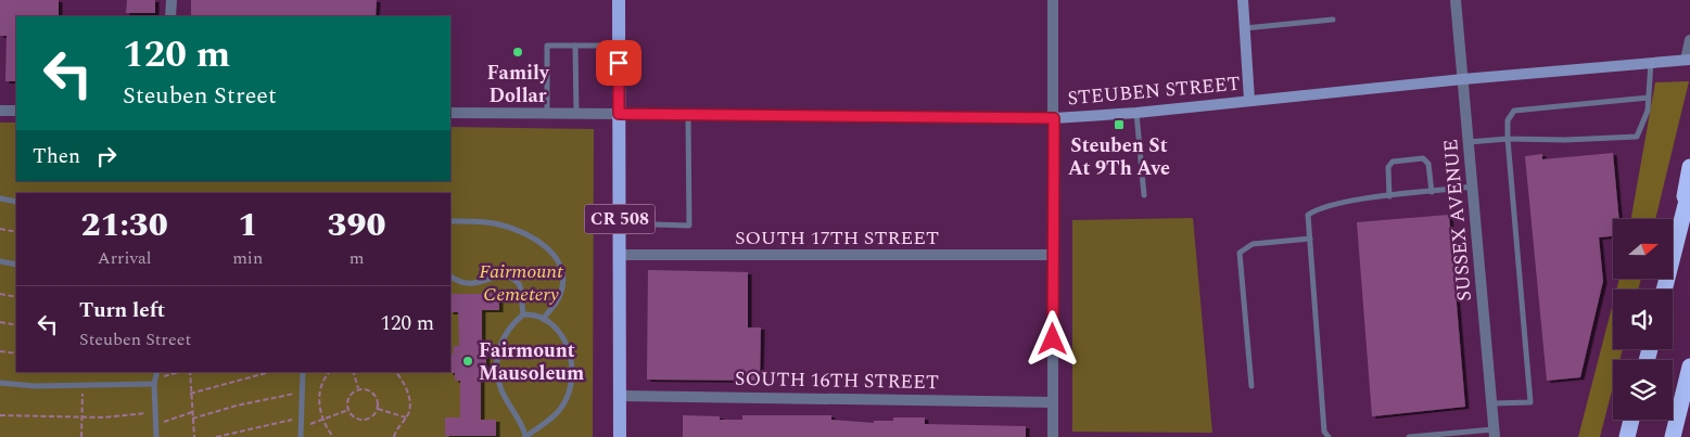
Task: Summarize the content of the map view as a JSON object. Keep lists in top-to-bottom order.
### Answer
{
  "streets": {
    "main road": ["STEUBEN STREET", "CR 508"],
    "street": ["SUSSEX AVENUE", "SOUTH 17TH STREET", "SOUTH 16TH STREET"]
  },
  "crossings": [
    ["STEUBEN STREET", "CR 508"],
    ["STEUBEN STREET", "SUSSEX AVENUE"],
    ["CR 508", "SOUTH 17TH STREET"],
    ["CR 508", "SOUTH 16TH STREET"]
  ],
  "parks": ["Fairmount Cemetery"],
  "places": {
    "other": ["Family Dollar", "Fairmount Mausoleum"],
    "transit": ["Steuben St At 9Th Ave"]
  },
  "north": "right",
  "page": {
    "turn": ["120 m", "Steuben Street"],
    "then": "Then",
    "eta": [
      "21:30",
      "Arrival",
      "1",
      "min",
      "390",
      "m"
    ],
    "list": [
      {
        "name": "Turn left",
        "note": "Steuben Street",
        "value": "120 m"
      }
    ]
  }
}
